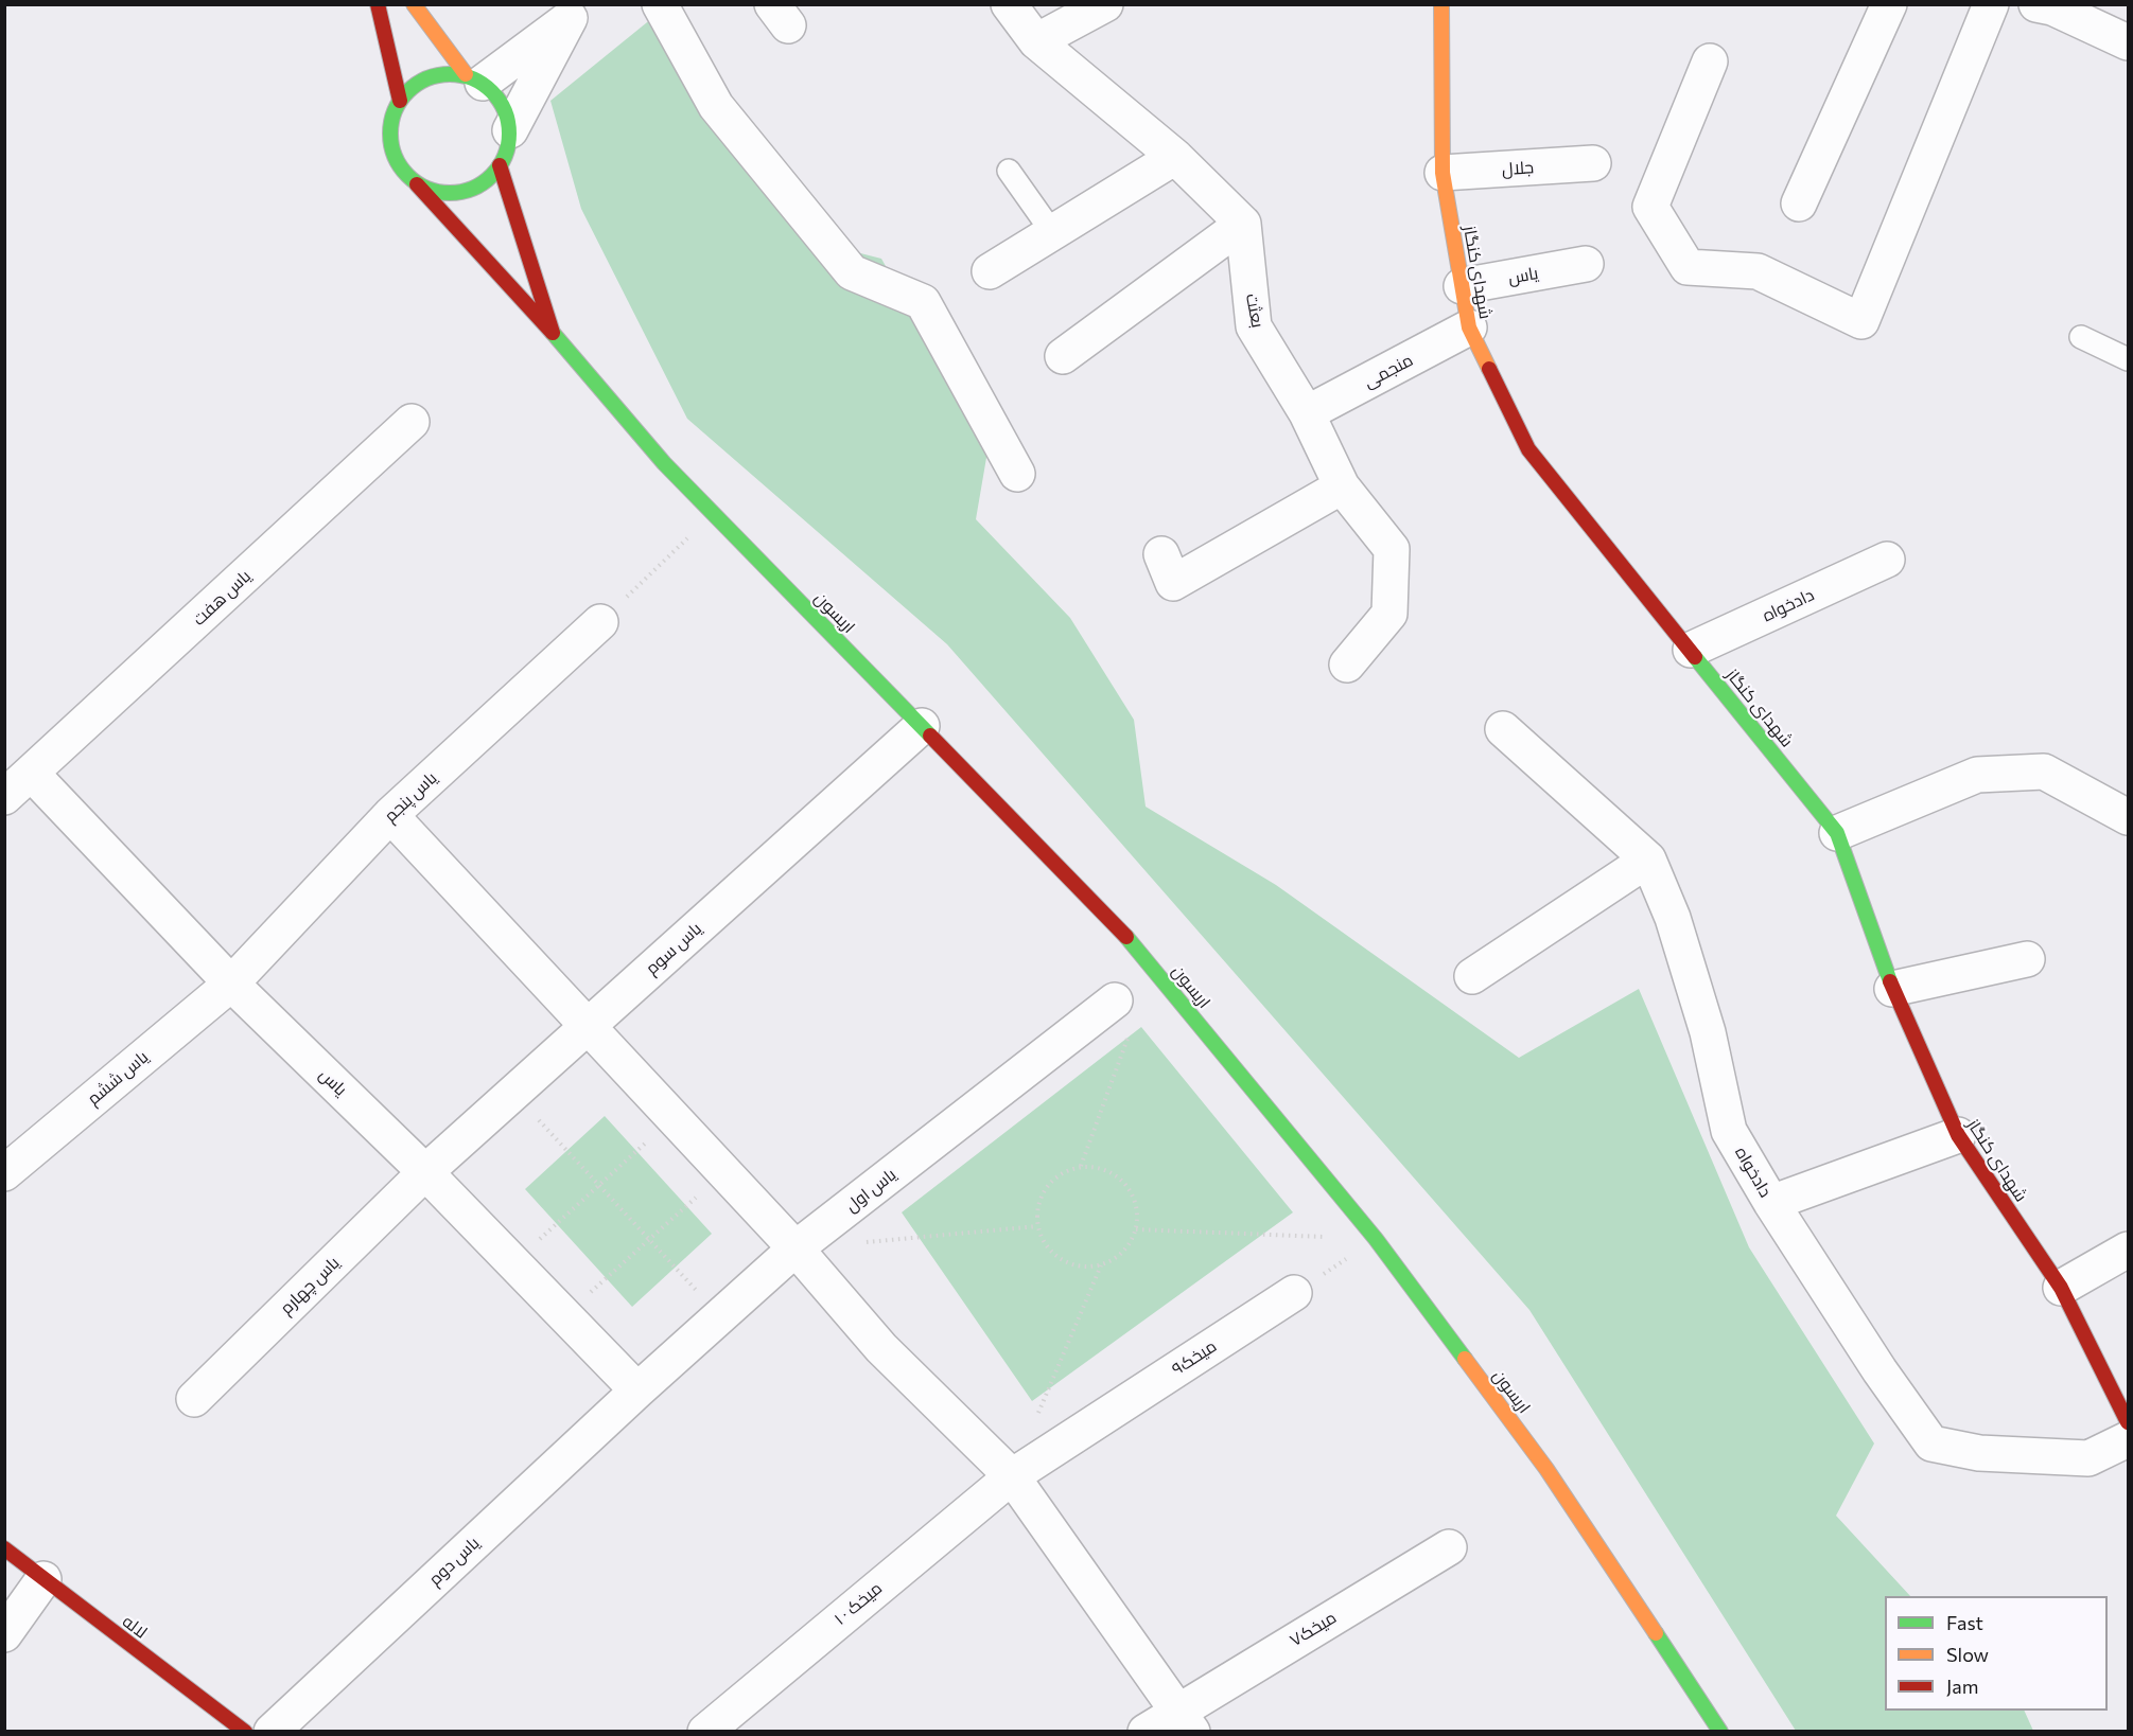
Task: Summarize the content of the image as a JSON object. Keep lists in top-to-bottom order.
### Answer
{
  "streets": {
    "main road": ["شهدای کنگاز", "اریسون", "لاله"],
    "street": [
      "جلال",
      "یاس",
      "بعثت",
      "منجمی",
      "یاس هفت",
      "دادخواه",
      "یاس پنجم",
      "یاس سوم",
      "یاس ششم",
      "یاس اول",
      "یاس چهارم",
      "میخک۹",
      "یاس دوم",
      "میخک ۰ ۱",
      "میخک۷"
    ]
  },
  "crossings": [
    ["جلال", "شهدای کنگاز"],
    ["شهدای کنگاز", "یاس"],
    ["شهدای کنگاز", "منجمی"],
    ["شهدای کنگاز", "دادخواه"],
    ["یاس", "یاس هفت"],
    ["یاس", "یاس پنجم"],
    ["یاس", "یاس سوم"],
    ["یاس", "یاس ششم"],
    ["یاس", "یاس اول"],
    ["یاس", "یاس چهارم"],
    ["یاس", "یاس دوم"],
    ["بعثت", "منجمی"],
    ["اریسون", "یاس سوم"],
    ["یاس پنجم", "یاس ششم"],
    ["یاس سوم", "یاس چهارم"],
    ["یاس اول", "یاس دوم"],
    ["میخک۹", "میخک ۰ ۱"]
  ],
  "legend": ["Fast", "Slow", "Jam"]
}
